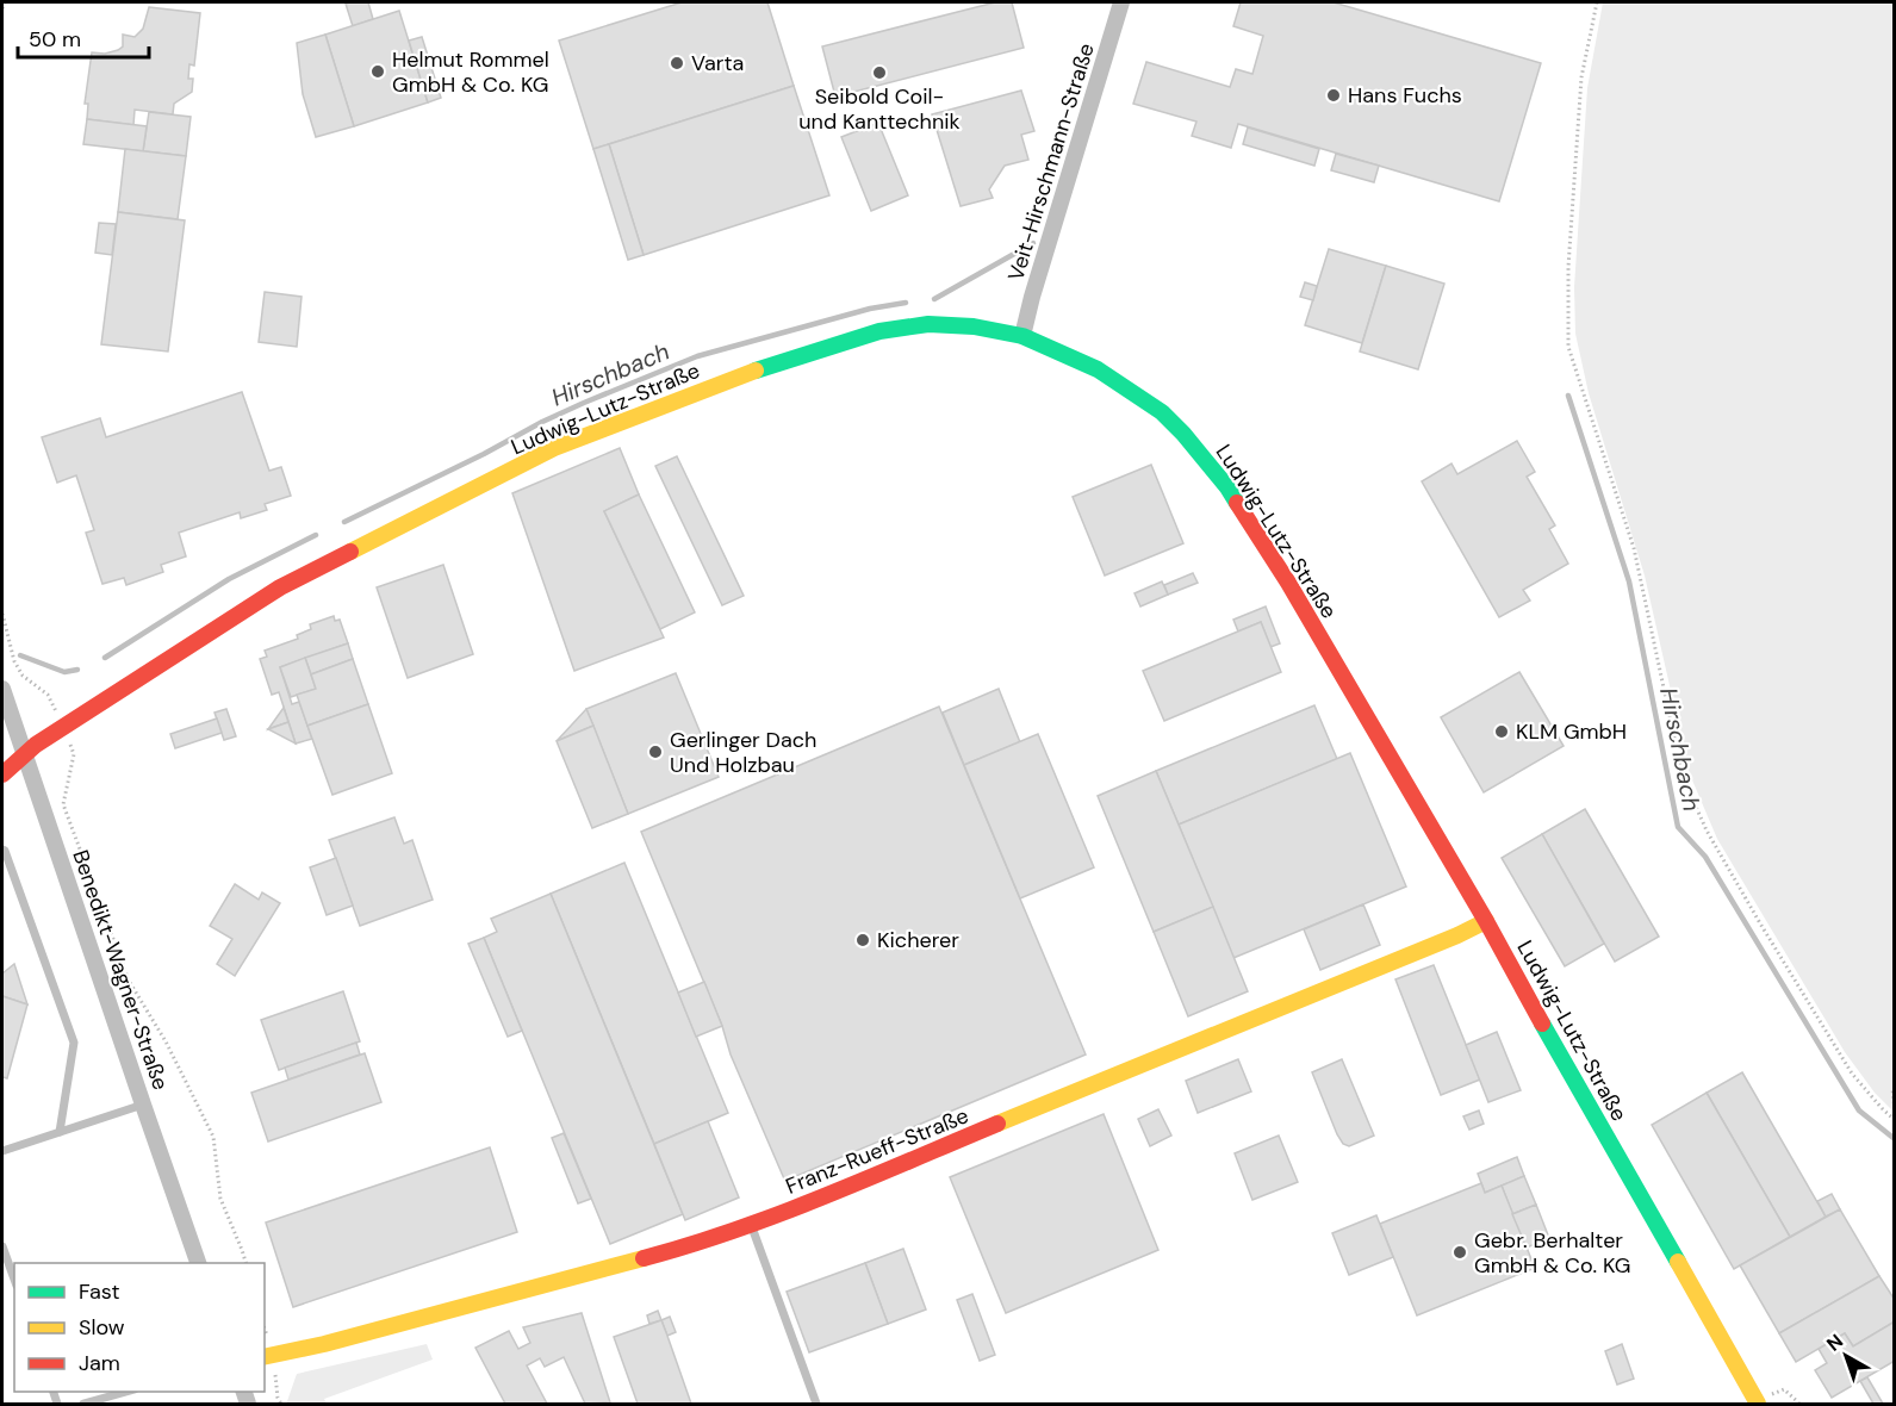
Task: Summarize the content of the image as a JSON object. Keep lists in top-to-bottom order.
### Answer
{
  "streets": {
    "street": [
      "Veit-Hirschmann-Straße",
      "Ludwig-Lutz-Straße",
      "Benedikt-Wagner-Straße",
      "Franz-Rueff-Straße"
    ]
  },
  "crossings": [
    ["Veit-Hirschmann-Straße", "Ludwig-Lutz-Straße"],
    ["Ludwig-Lutz-Straße", "Benedikt-Wagner-Straße"],
    ["Ludwig-Lutz-Straße", "Franz-Rueff-Straße"]
  ],
  "water": ["Hirschbach"],
  "places": [
    "Varta",
    "Helmut Rommel GmbH & Co. KG",
    "Seibold Coil- und Kanttechnik",
    "Hans Fuchs",
    "KLM GmbH",
    "Gerlinger Dach Und Holzbau",
    "Kicherer",
    "Gebr. Berhalter GmbH & Co. KG"
  ],
  "legend": ["Fast", "Slow", "Jam"],
  "scale_bar": "50 m",
  "north": "top left"
}
